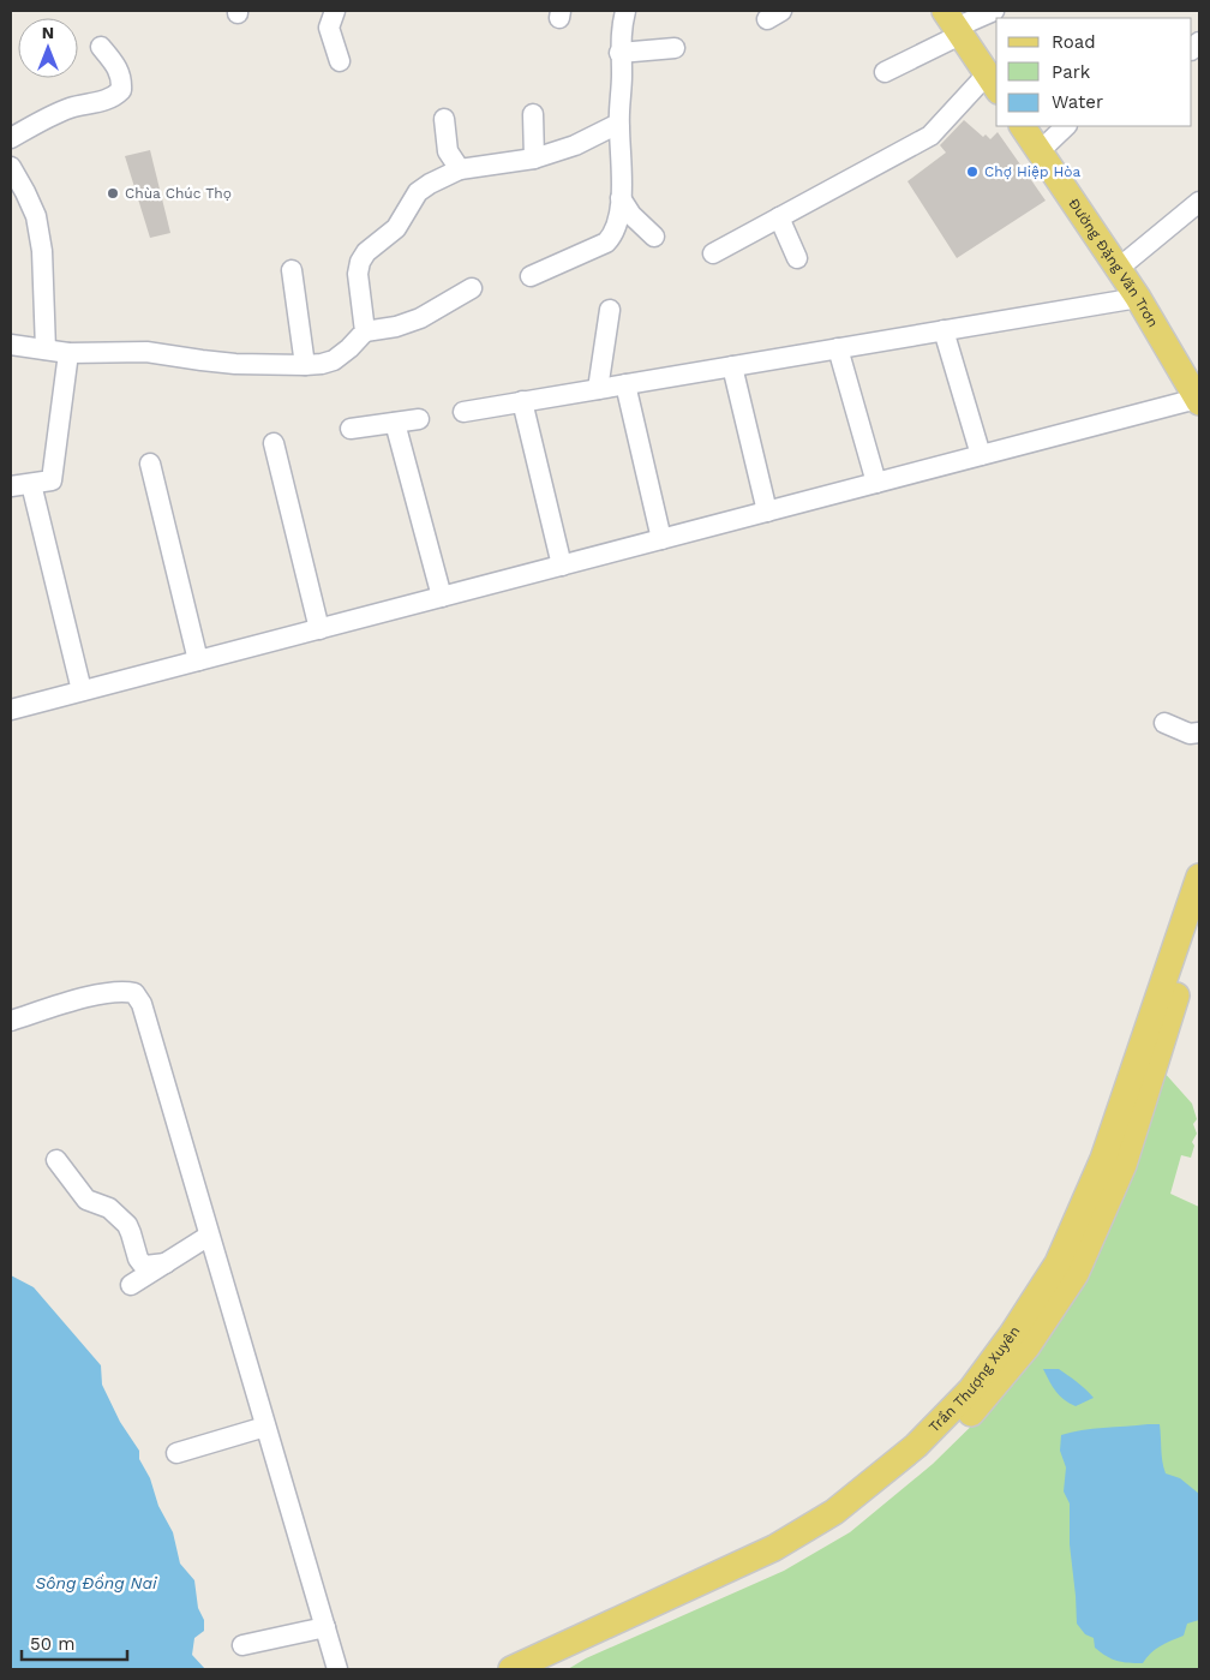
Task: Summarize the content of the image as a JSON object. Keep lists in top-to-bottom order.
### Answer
{
  "streets": {
    "main road": ["Đường Đặng Văn Trơn", "Trần Thượng Xuyên"]
  },
  "water": ["Sông Đồng Nai"],
  "places": ["Chợ Hiệp Hòa", "Chùa Chúc Thọ"],
  "legend": ["Road", "Park", "Water"],
  "scale_bar": "50 m",
  "north": "top"
}
